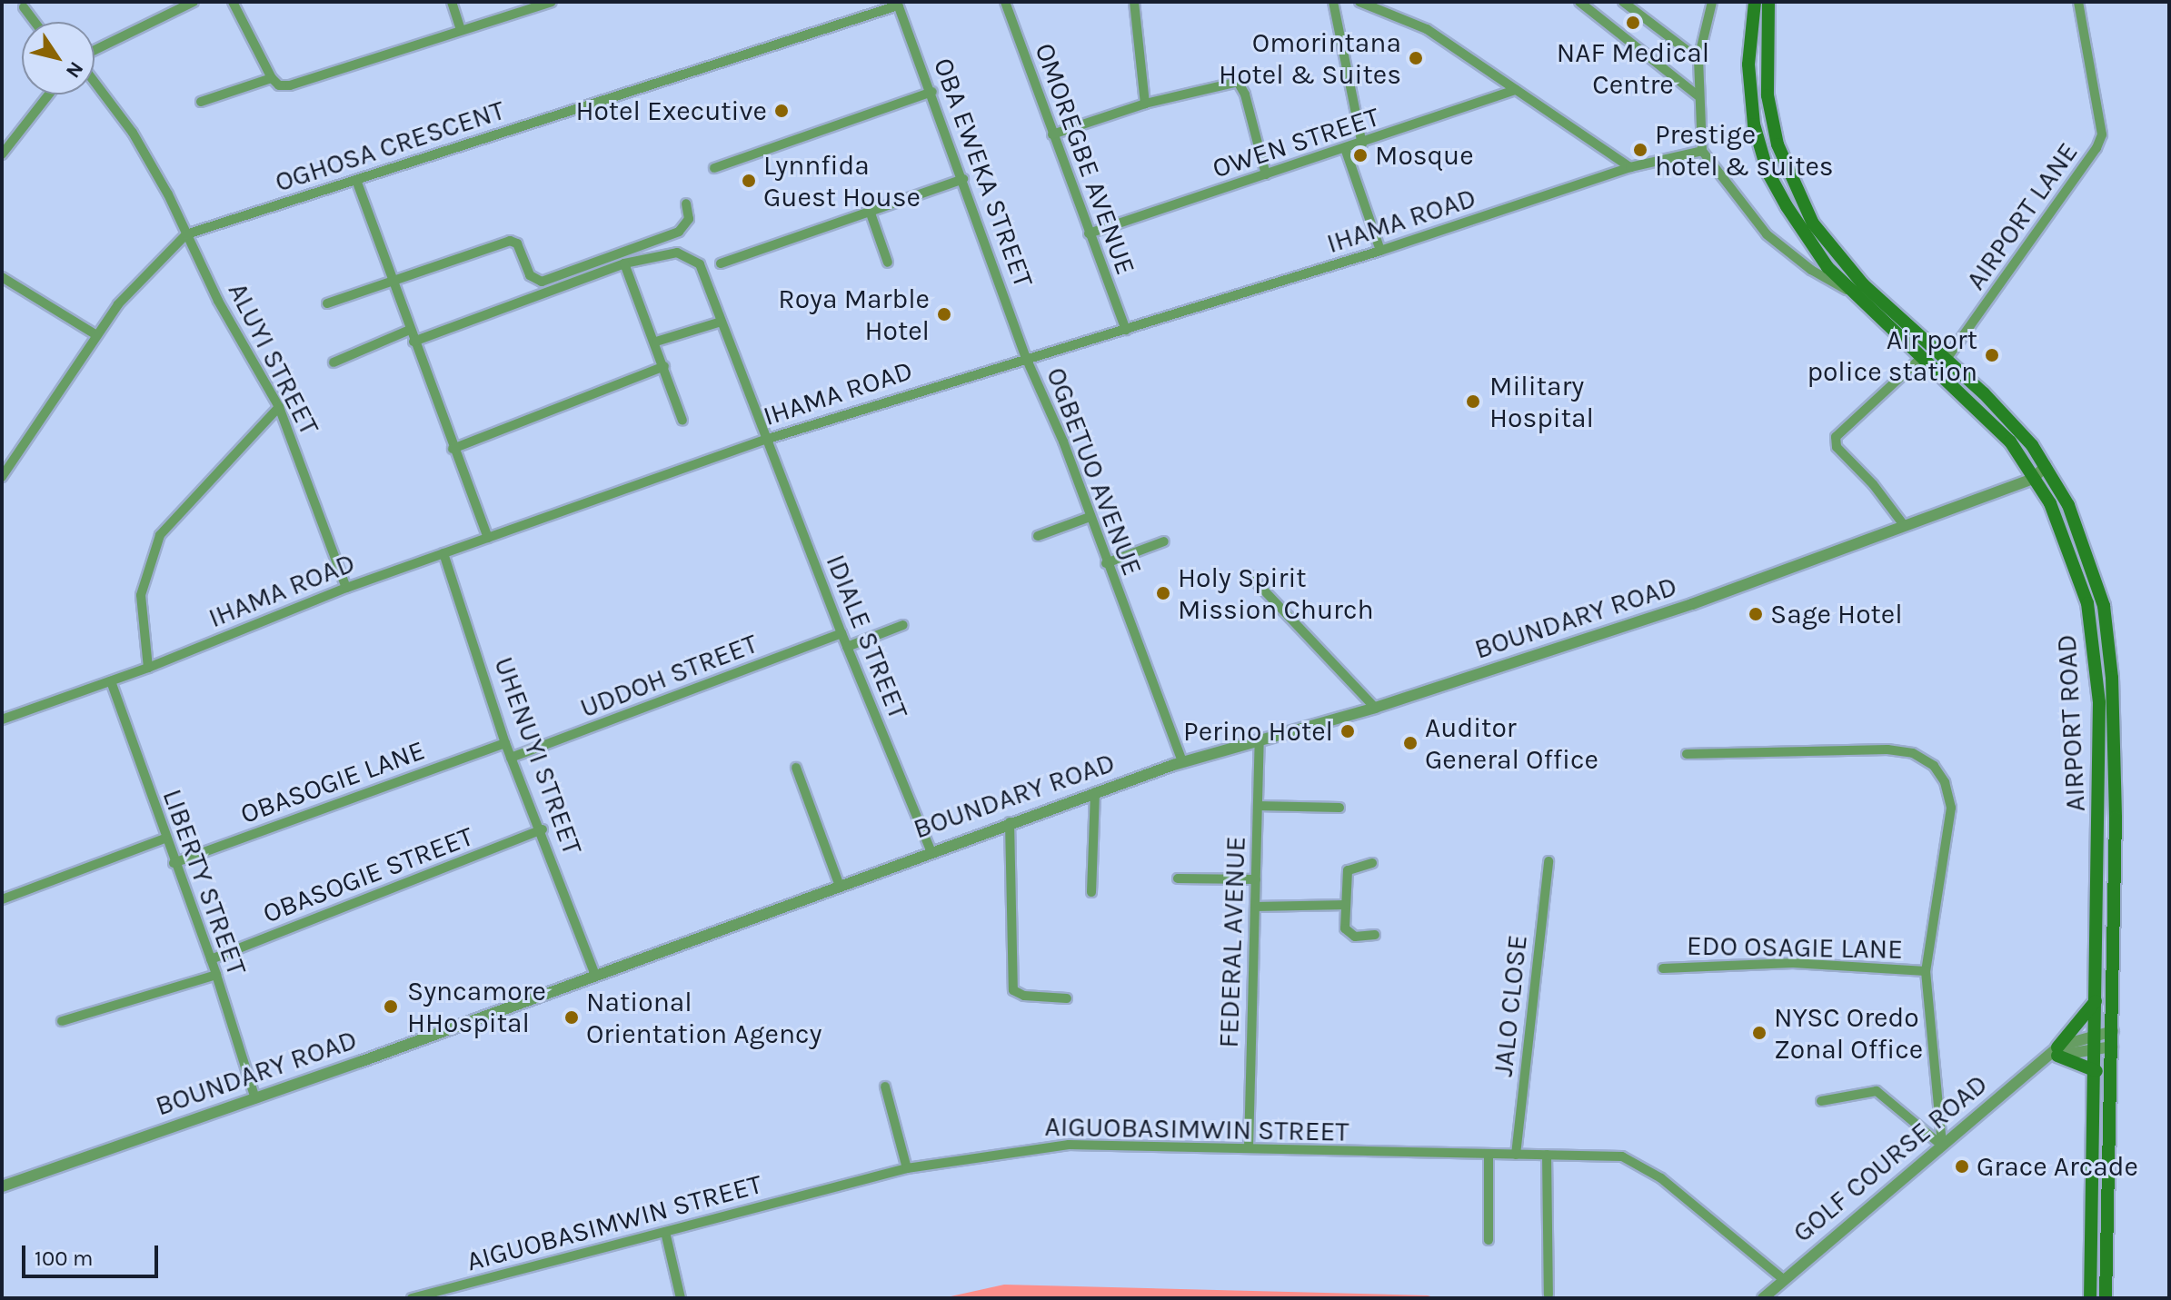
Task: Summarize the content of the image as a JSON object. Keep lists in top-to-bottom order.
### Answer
{
  "streets": {
    "main road": ["AIRPORT ROAD"],
    "street": [
      "OWEN STREET",
      "OGHOSA CRESCENT",
      "OMOREGBE AVENUE",
      "OBA EWEKA STREET",
      "AIRPORT LANE",
      "IHAMA ROAD",
      "ALUYI STREET",
      "OGBETUO AVENUE",
      "BOUNDARY ROAD",
      "IDIALE STREET",
      "UDDOH STREET",
      "UHENUYI STREET",
      "OBASOGIE LANE",
      "OBASOGIE STREET",
      "LIBERTY STREET",
      "FEDERAL AVENUE",
      "EDO OSAGIE LANE",
      "JALO CLOSE",
      "AIGUOBASIMWIN STREET",
      "GOLF COURSE ROAD"
    ]
  },
  "crossings": [
    ["OWEN STREET", "OMOREGBE AVENUE"],
    ["OGHOSA CRESCENT", "OBA EWEKA STREET"],
    ["OGHOSA CRESCENT", "ALUYI STREET"],
    ["OMOREGBE AVENUE", "IHAMA ROAD"],
    ["OBA EWEKA STREET", "IHAMA ROAD"],
    ["OBA EWEKA STREET", "OGBETUO AVENUE"],
    ["AIRPORT LANE", "AIRPORT ROAD"],
    ["IHAMA ROAD", "ALUYI STREET"],
    ["IHAMA ROAD", "OGBETUO AVENUE"],
    ["IHAMA ROAD", "IDIALE STREET"],
    ["IHAMA ROAD", "UHENUYI STREET"],
    ["IHAMA ROAD", "LIBERTY STREET"],
    ["OGBETUO AVENUE", "BOUNDARY ROAD"],
    ["BOUNDARY ROAD", "IDIALE STREET"],
    ["BOUNDARY ROAD", "AIRPORT ROAD"],
    ["BOUNDARY ROAD", "UHENUYI STREET"],
    ["BOUNDARY ROAD", "LIBERTY STREET"],
    ["BOUNDARY ROAD", "FEDERAL AVENUE"],
    ["IDIALE STREET", "UDDOH STREET"],
    ["UDDOH STREET", "UHENUYI STREET"],
    ["AIRPORT ROAD", "GOLF COURSE ROAD"],
    ["UHENUYI STREET", "OBASOGIE LANE"],
    ["UHENUYI STREET", "OBASOGIE STREET"],
    ["OBASOGIE LANE", "LIBERTY STREET"],
    ["OBASOGIE STREET", "LIBERTY STREET"],
    ["FEDERAL AVENUE", "AIGUOBASIMWIN STREET"],
    ["JALO CLOSE", "AIGUOBASIMWIN STREET"],
    ["AIGUOBASIMWIN STREET", "GOLF COURSE ROAD"]
  ],
  "places": [
    "NAF Medical Centre",
    "Omorintana Hotel & Suites",
    "Hotel Executive",
    "Prestige hotel & suites",
    "Mosque",
    "Lynnfida Guest House",
    "Roya Marble Hotel",
    "Air port police station",
    "Military Hospital",
    "Holy Spirit Mission Church",
    "Sage Hotel",
    "Perino Hotel",
    "Auditor General Office",
    "Syncamore HHospital",
    "National Orientation Agency",
    "NYSC Oredo Zonal Office",
    "Grace Arcade"
  ],
  "scale_bar": "100 m",
  "north": "bottom right"
}
